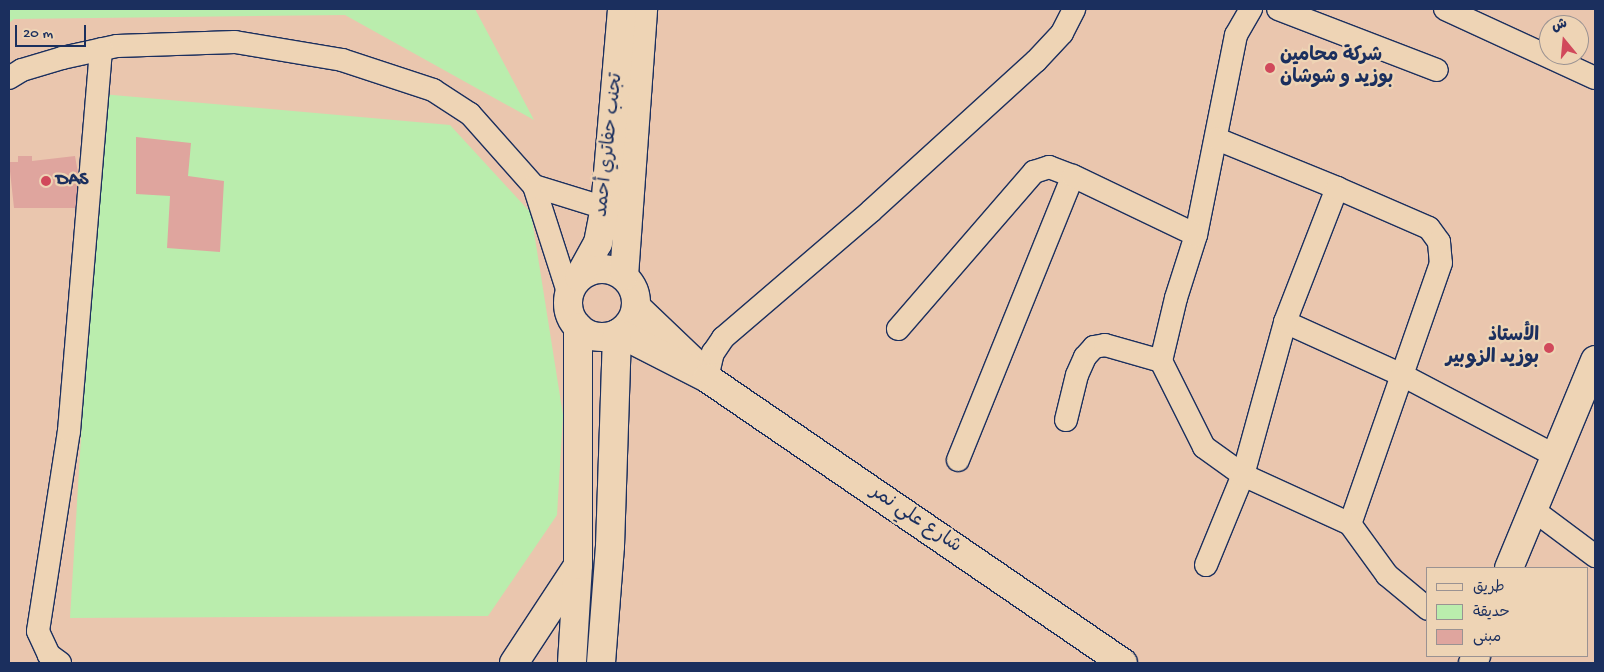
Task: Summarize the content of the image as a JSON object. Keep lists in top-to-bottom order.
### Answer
{
  "streets": {
    "main road": ["تجنب حفاتري أحمد", "شارع علي نمر"]
  },
  "crossings": [
    ["تجنب حفاتري أحمد", "شارع علي نمر"]
  ],
  "places": ["شركة محامين بوزيد و شوشان", "DAS", "الأستاذ بوزيد الزوبير"],
  "legend": ["طريق", "حديقة", "مبنى"],
  "scale_bar": "20 m",
  "north": "top"
}
